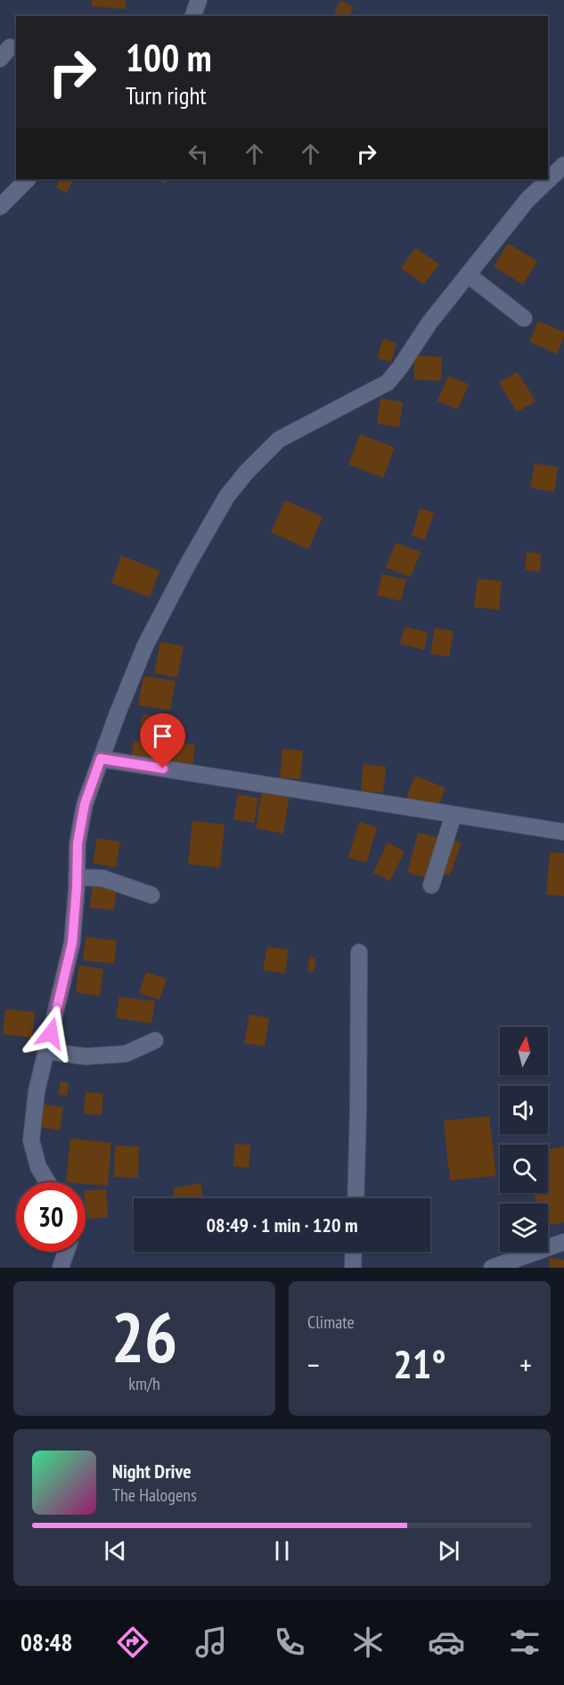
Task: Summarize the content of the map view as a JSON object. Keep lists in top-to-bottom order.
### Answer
{
  "north": "top",
  "page": {
    "turn": ["100 m", "Turn right"],
    "limit": "30",
    "trip": "08:49 · 1 min · 120 m",
    "tile": [
      ["26", "km/h"],
      "Climate"
    ],
    "heat": ["−", "21°", "+"],
    "song": ["Night Drive", "The Halogens"],
    "tabs": "08:48"
  }
}
